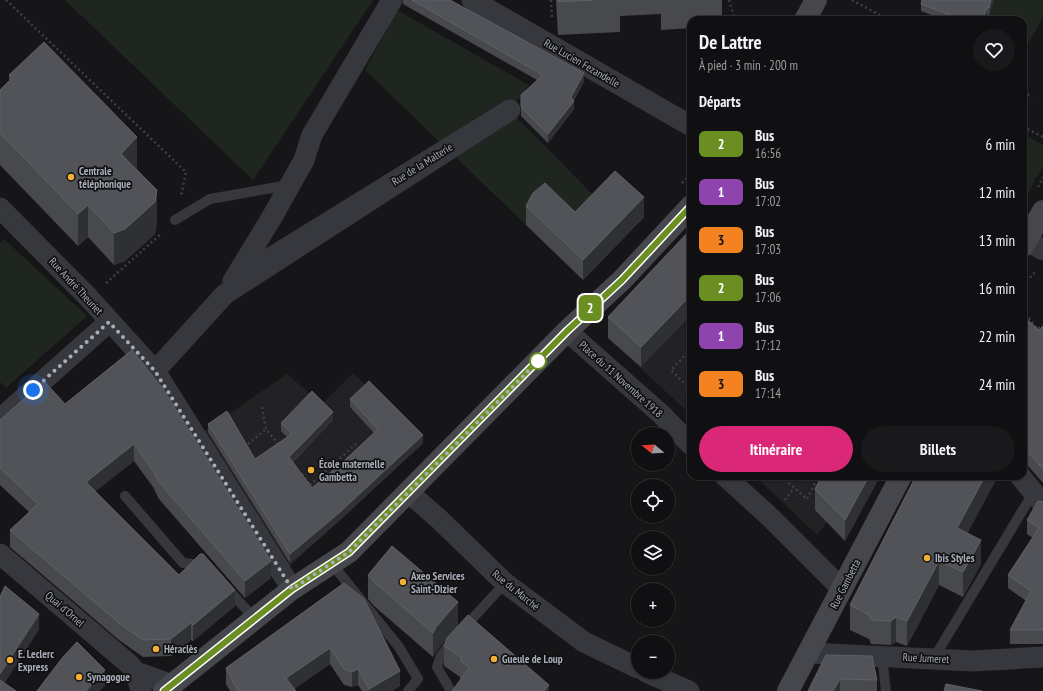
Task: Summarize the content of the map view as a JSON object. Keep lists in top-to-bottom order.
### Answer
{
  "streets": {
    "main road": ["Rue Gambetta"],
    "street": [
      "Rue Lucien Fezandelle",
      "Rue de la Malterie",
      "Rue André Theuriet",
      "Place du 11 Novembre 1918",
      "Rue du Marché",
      "Quai d'Ornel",
      "Rue Jumeret"
    ]
  },
  "crossings": [
    ["Rue de la Malterie", "Rue André Theuriet"],
    ["Rue Gambetta", "Rue Jumeret"]
  ],
  "places": [
    "Centrale téléphonique",
    "École maternelle Gambetta",
    "Ibis Styles",
    "Axeo Services Saint-Dizier",
    "Héraclès",
    "Gueule de Loup",
    "E. Leclerc Express",
    "Synagogue"
  ],
  "lines": ["bus line 2"],
  "north": "left",
  "page": {
    "on_map": "2",
    "heading": [
      ["De Lattre", "À pied · 3 min · 200 m"],
      "Départs"
    ],
    "list": [
      {
        "mark": "2",
        "name": "Bus",
        "note": "16:56",
        "value": "6 min"
      },
      {
        "mark": "1",
        "name": "Bus",
        "note": "17:02",
        "value": "12 min"
      },
      {
        "mark": "3",
        "name": "Bus",
        "note": "17:03",
        "value": "13 min"
      },
      {
        "mark": "2",
        "name": "Bus",
        "note": "17:06",
        "value": "16 min"
      },
      {
        "mark": "1",
        "name": "Bus",
        "note": "17:12",
        "value": "22 min"
      },
      {
        "mark": "3",
        "name": "Bus",
        "note": "17:14",
        "value": "24 min"
      }
    ],
    "buttons": ["Itinéraire", "Billets"],
    "map_buttons": ["+", "−"]
  }
}
